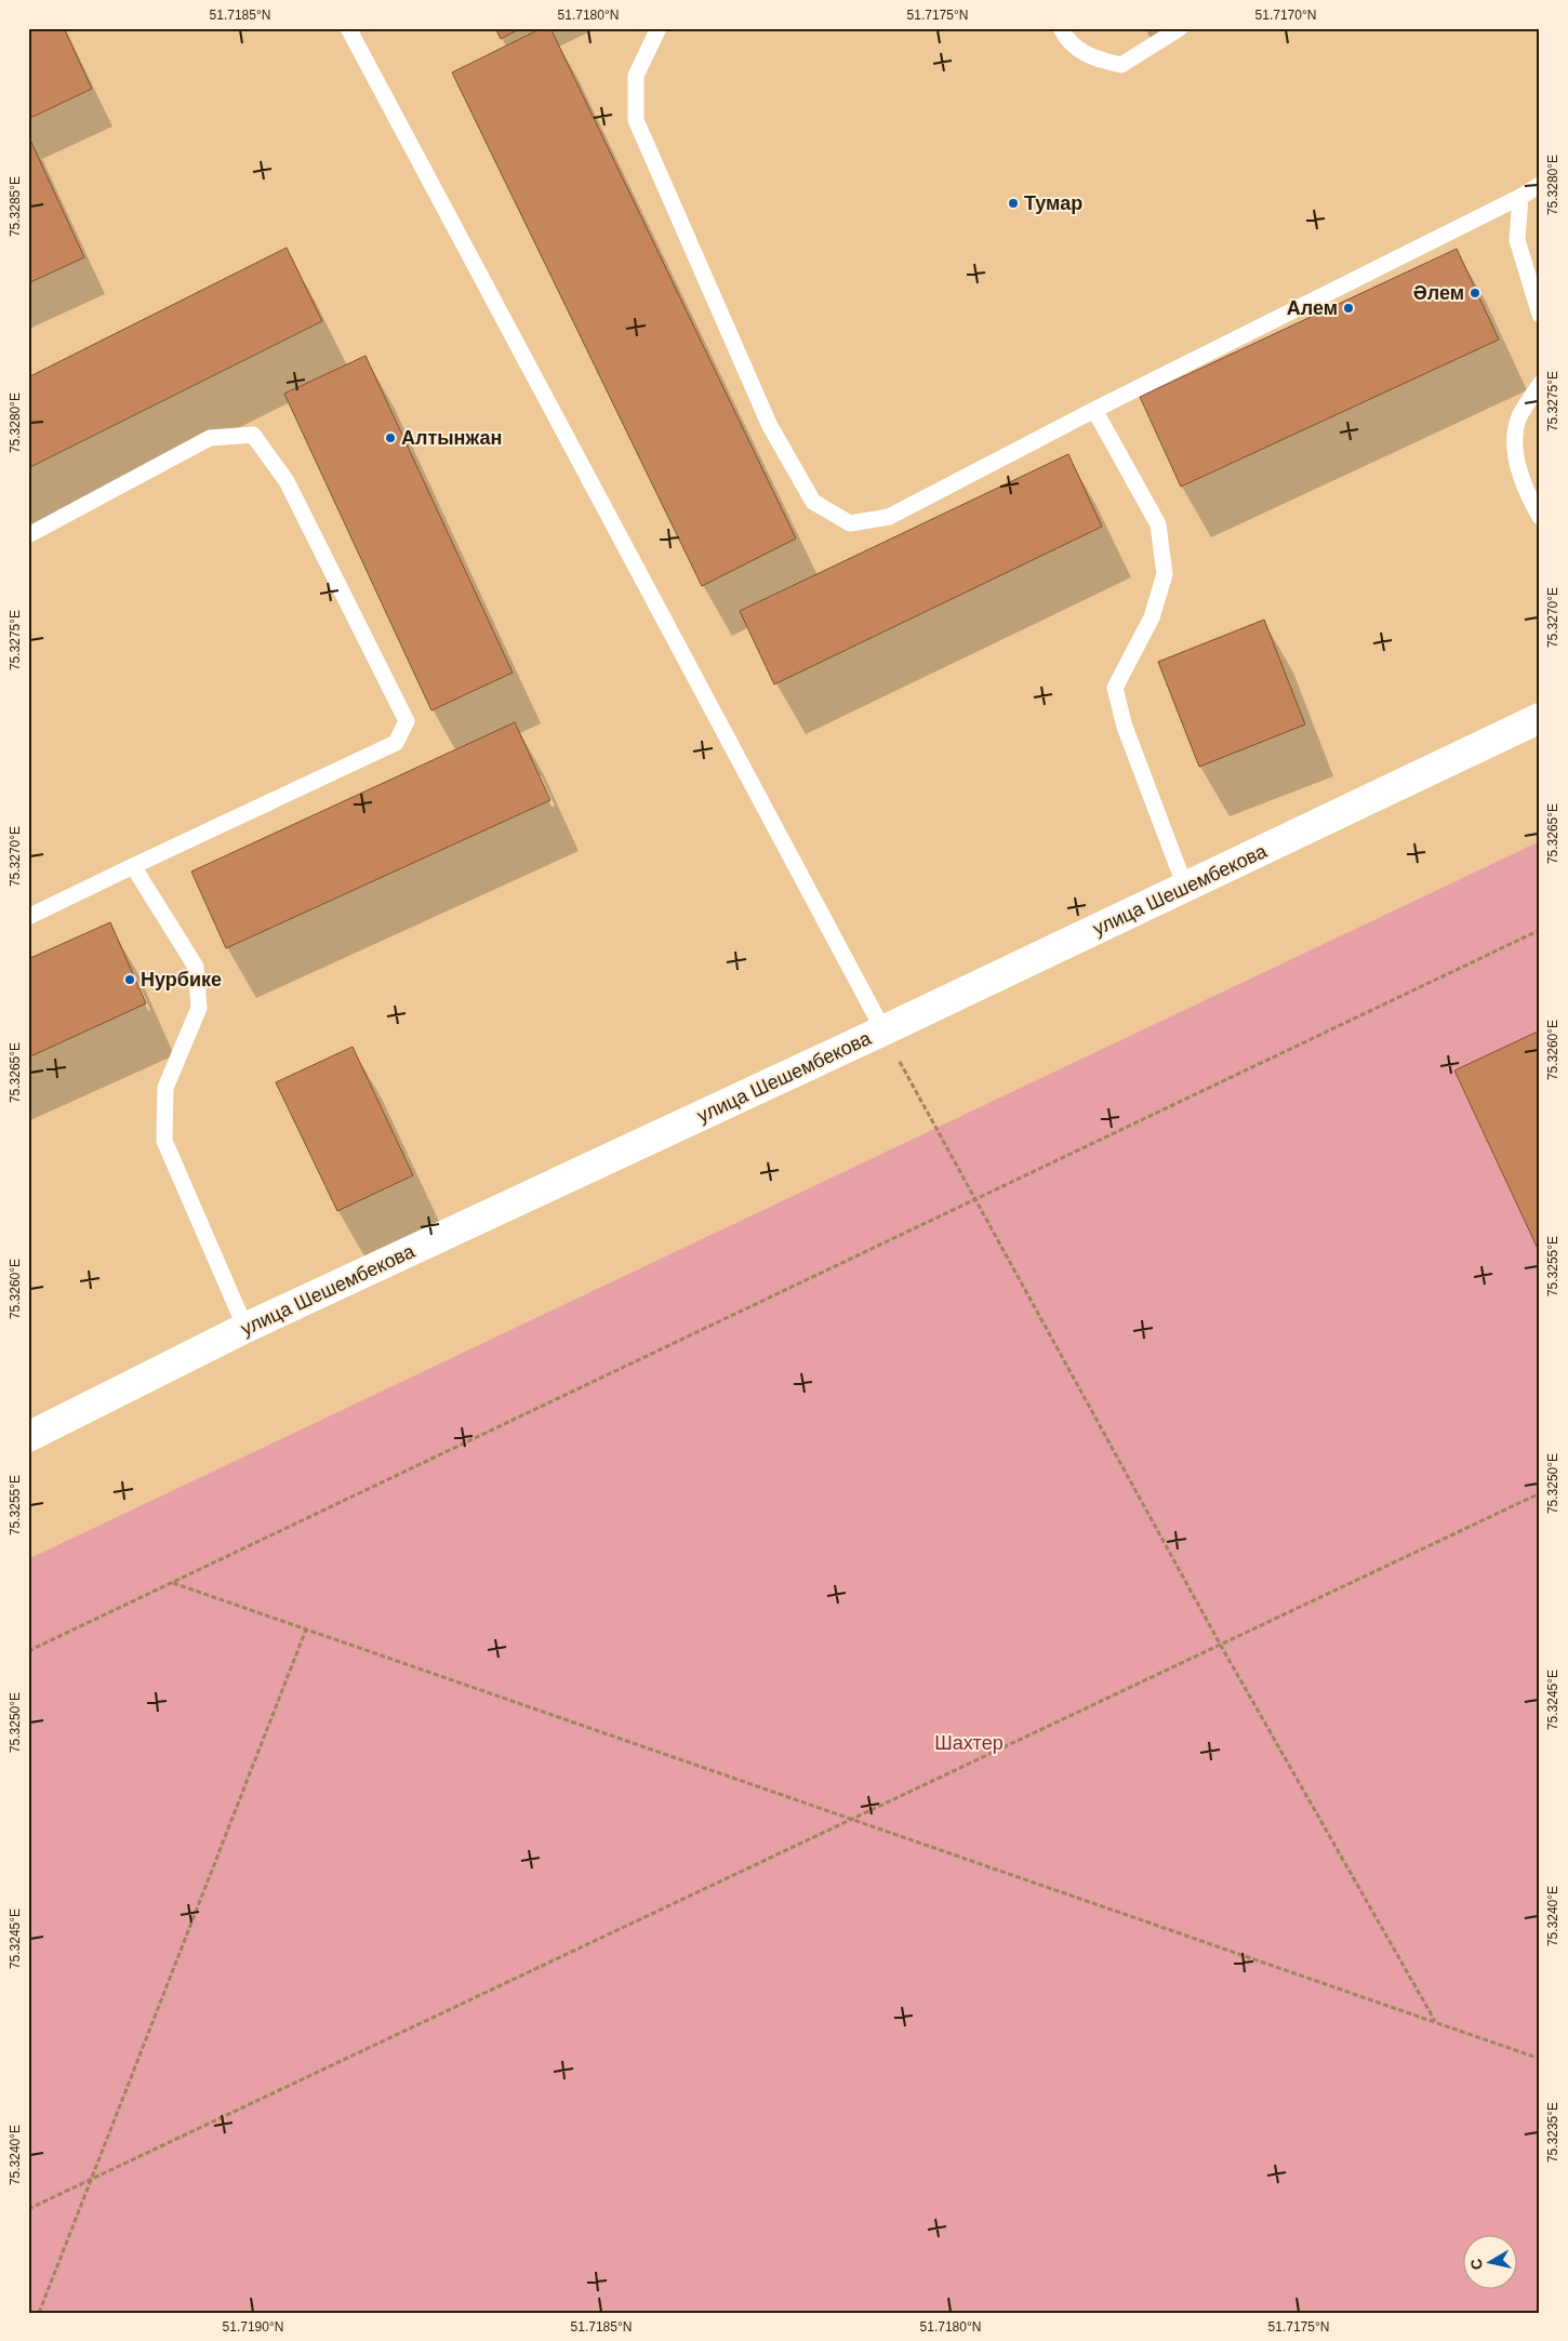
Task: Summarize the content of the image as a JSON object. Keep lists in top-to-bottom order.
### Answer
{
  "streets": {
    "street": ["улица Шешембекова"]
  },
  "parks": ["Шахтер"],
  "places": [
    "Тумар",
    "Әлем",
    "Алем",
    "Алтынжан",
    "Нурбике"
  ],
  "north": "left",
  "coordinates": [
    "51.7185°N",
    "51.7180°N",
    "51.7175°N",
    "51.7170°N",
    "75.3280°E",
    "75.3285°E",
    "75.3275°E",
    "75.3270°E",
    "75.3265°E",
    "75.3260°E",
    "75.3255°E",
    "75.3250°E",
    "75.3245°E",
    "75.3240°E",
    "75.3235°E",
    "51.7190°N"
  ]
}
